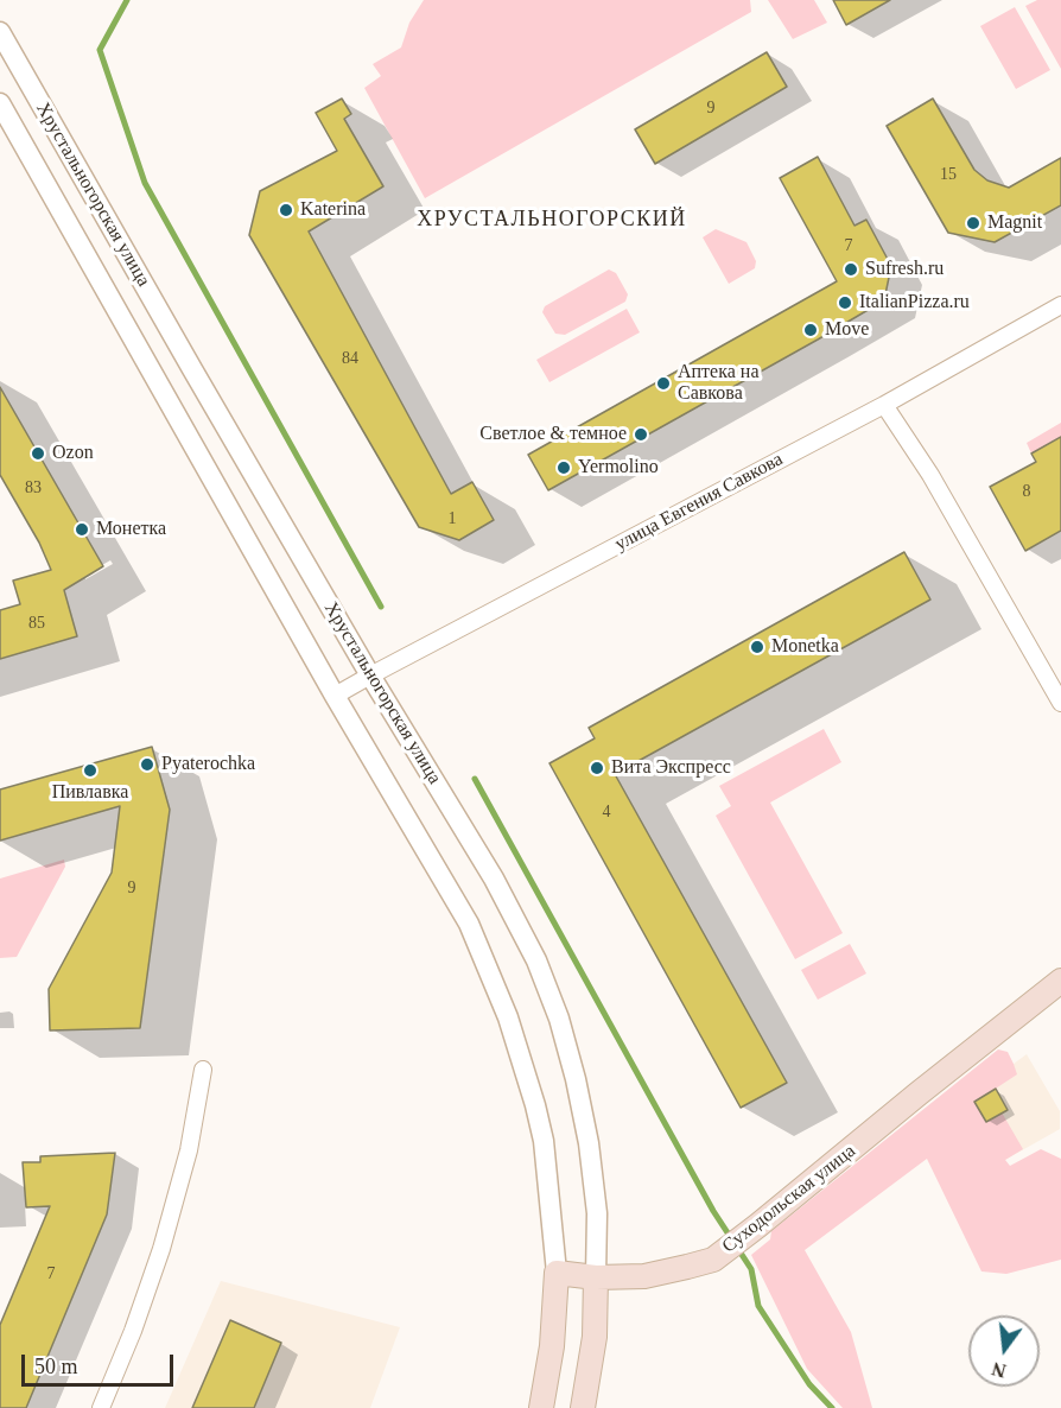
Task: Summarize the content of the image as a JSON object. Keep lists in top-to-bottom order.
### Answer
{
  "streets": {
    "main road": ["Хрустальногорская улица", "Суходольская улица"],
    "street": ["улица Евгения Савкова"]
  },
  "crossings": [
    ["Хрустальногорская улица", "улица Евгения Савкова"],
    ["Хрустальногорская улица", "Суходольская улица"]
  ],
  "districts": ["ХРУСТАЛЬНОГОРСКИЙ"],
  "places": [
    "Katerina",
    "Magnit",
    "Sufresh.ru",
    "ItalianPizza.ru",
    "Move",
    "Аптека на Савкова",
    "Светлое & темное",
    "Ozon",
    "Yermolino",
    "Монетка",
    "Monetka",
    "Pyaterochka",
    "Вита Экспресс",
    "Пивлавка"
  ],
  "house_numbers": [
    "9",
    "15",
    "7",
    "84",
    "83",
    "8",
    "1",
    "85",
    "4",
    "9",
    "7"
  ],
  "scale_bar": "50 m",
  "north": "bottom"
}
